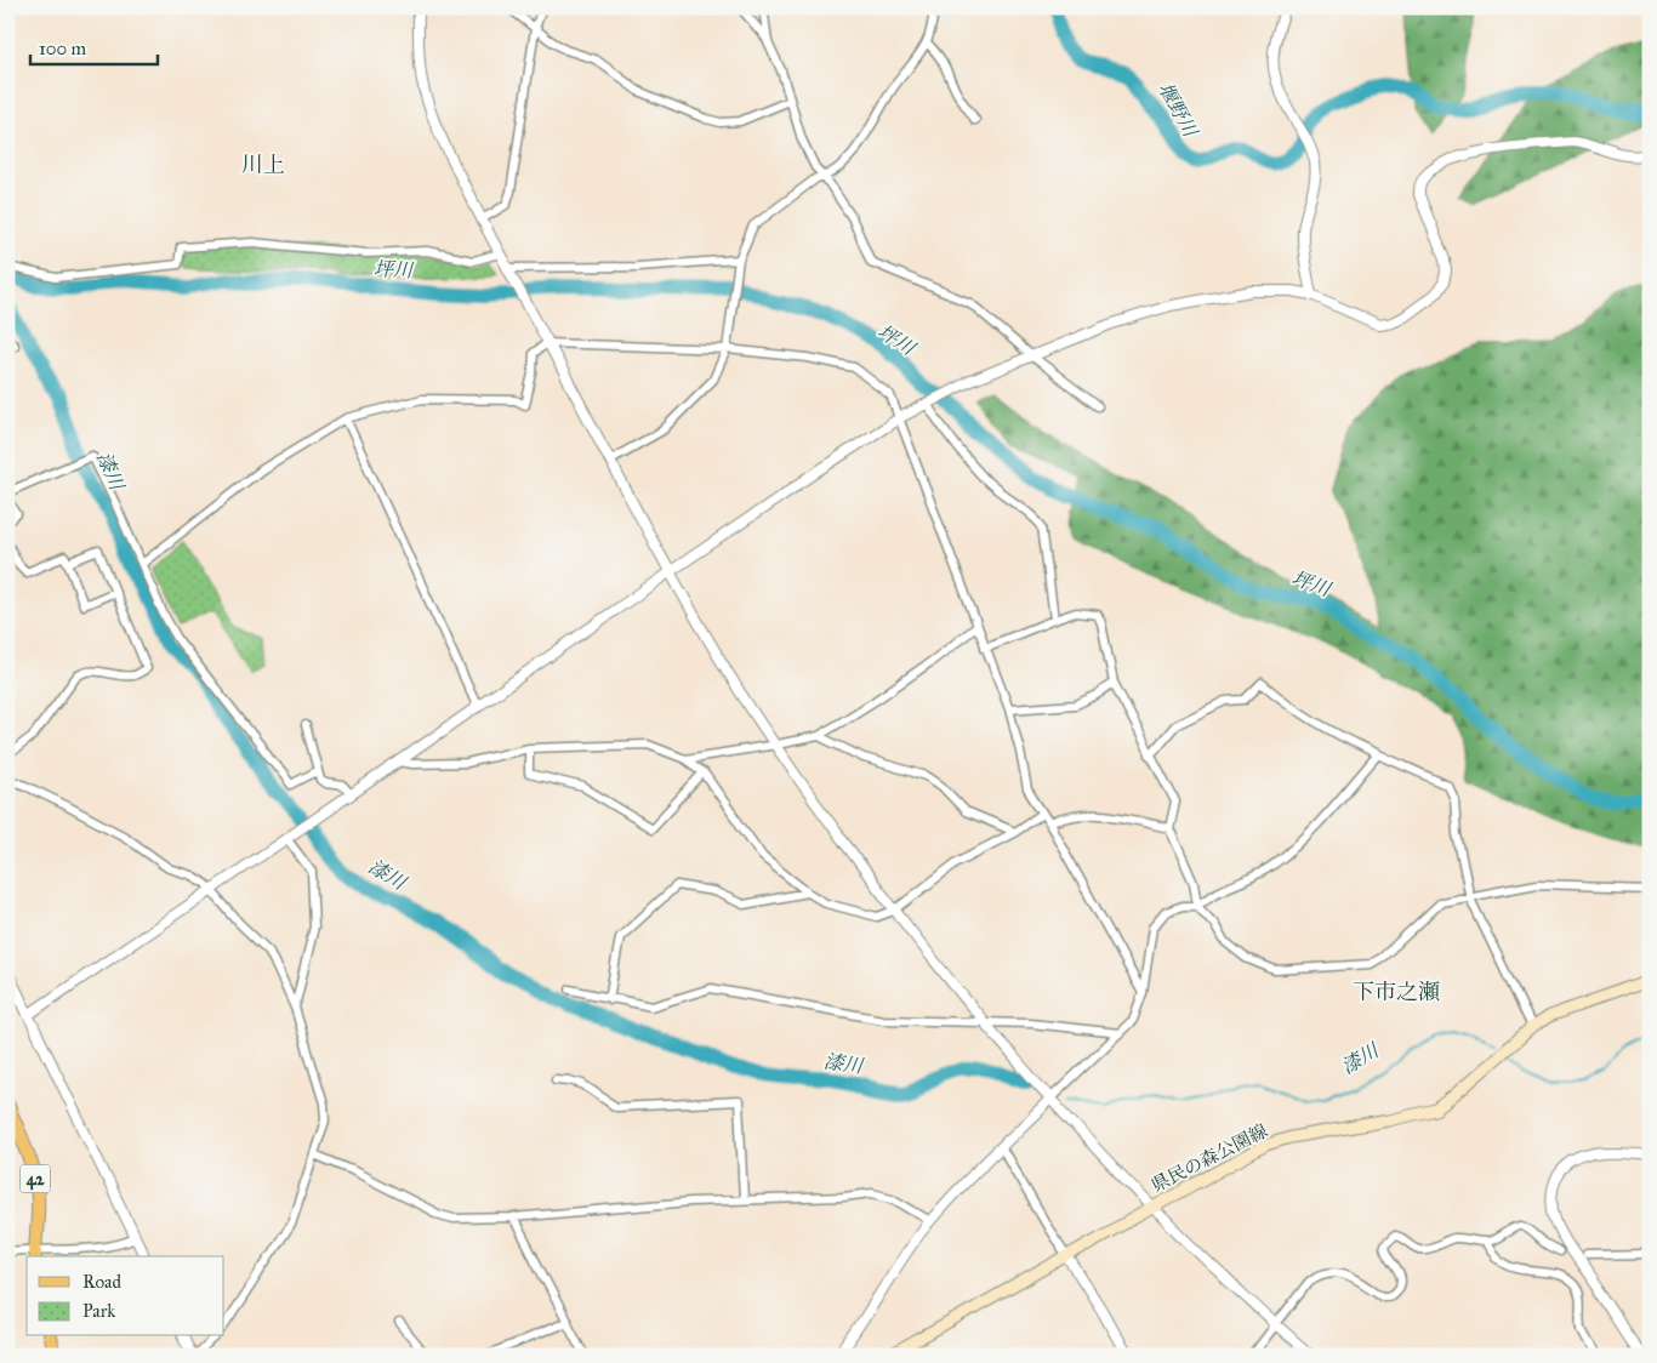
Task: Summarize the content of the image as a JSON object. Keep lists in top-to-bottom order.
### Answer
{
  "streets": {
    "main road": ["県民の森公園線", "42"]
  },
  "districts": ["川上", "下市之瀬"],
  "water": ["堰野川", "坪川", "漆川"],
  "legend": ["Road", "Park"],
  "scale_bar": "100 m"
}
